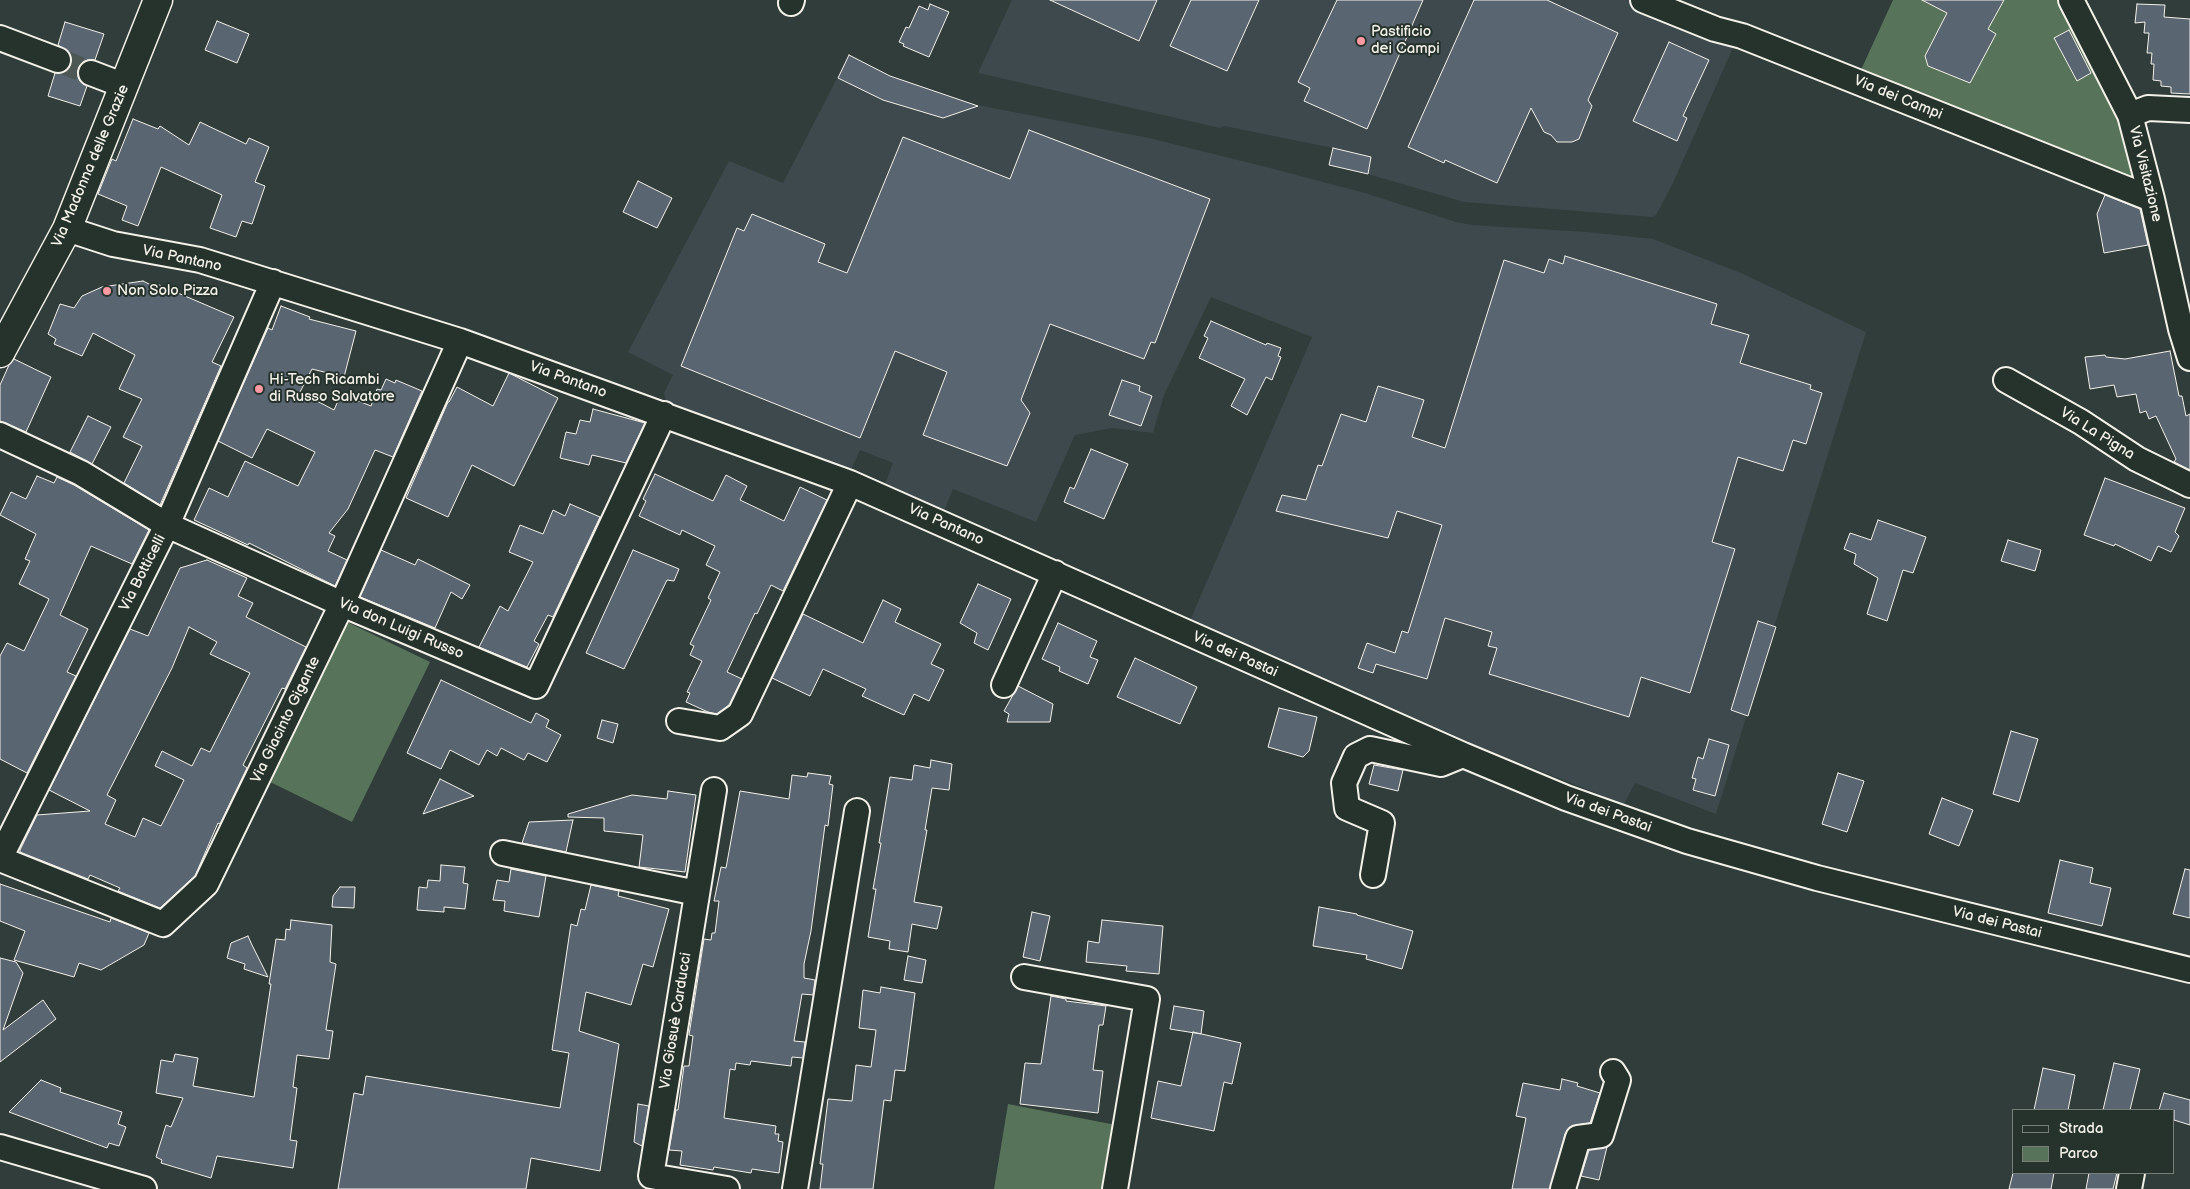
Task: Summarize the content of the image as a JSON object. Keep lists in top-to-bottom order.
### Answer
{
  "streets": {
    "main road": ["Via Madonna delle Grazie"],
    "street": [
      "Via dei Campi",
      "Via Visitazione",
      "Via Pantano",
      "Via La Pigna",
      "Via Botticelli",
      "Via don Luigi Russo",
      "Via dei Pastai",
      "Via Giacinto Gigante",
      "Via Giosuè Carducci"
    ]
  },
  "crossings": [
    ["Via dei Campi", "Via Visitazione"],
    ["Via Madonna delle Grazie", "Via Pantano"],
    ["Via Pantano", "Via Botticelli"],
    ["Via Pantano", "Via don Luigi Russo"],
    ["Via Pantano", "Via dei Pastai"],
    ["Via Pantano", "Via Giacinto Gigante"],
    ["Via Botticelli", "Via don Luigi Russo"],
    ["Via Botticelli", "Via Giacinto Gigante"],
    ["Via don Luigi Russo", "Via Giacinto Gigante"]
  ],
  "places": ["Pastificio dei Campi", "Non Solo Pizza", "Hi-Tech Ricambi di Russo Salvatore"],
  "legend": ["Strada", "Parco"]
}
